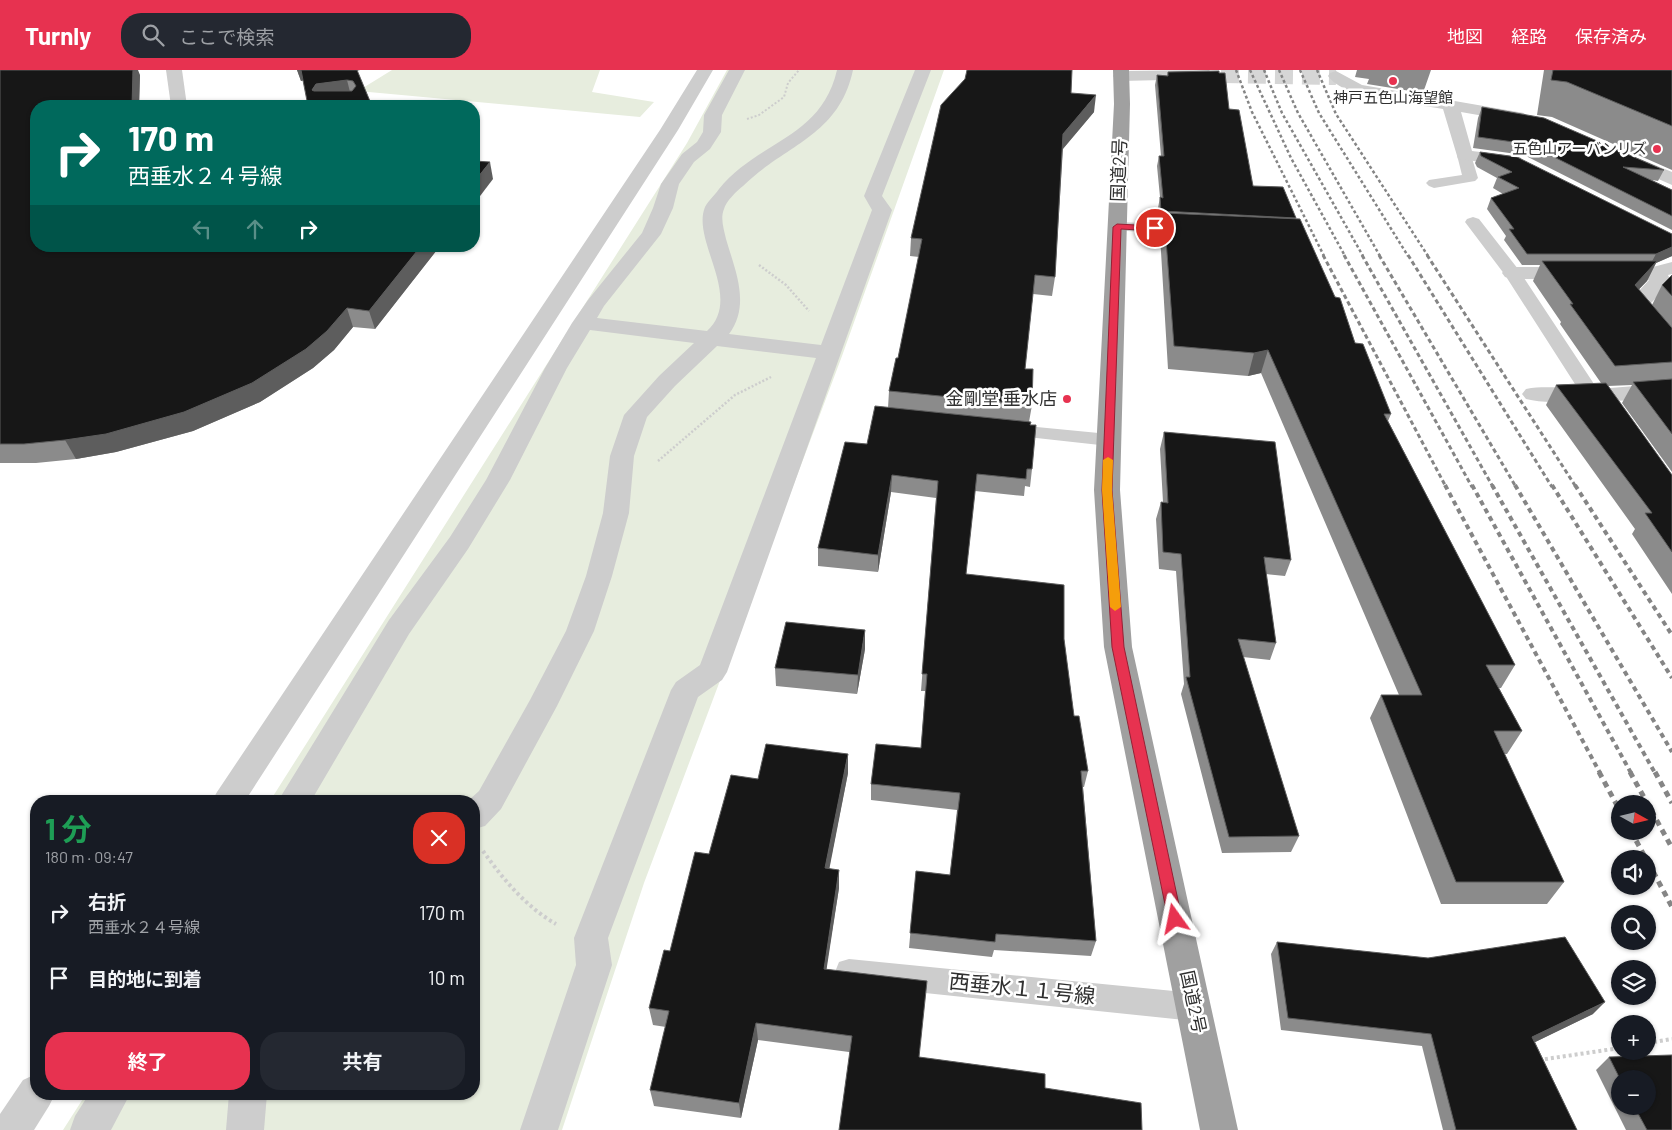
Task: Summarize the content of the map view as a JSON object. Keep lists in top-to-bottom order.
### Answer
{
  "streets": {
    "highway": ["国道2号"],
    "lane": ["西垂水１１号線"]
  },
  "crossings": [
    ["国道2号", "西垂水１１号線"]
  ],
  "places": ["神戸五色山海望館", "五色山アーバンリズ", "金剛堂 垂水店"],
  "north": "right",
  "page": {
    "header": "Turnly",
    "search": "ここで検索",
    "nav": ["地図", "経路", "保存済み"],
    "turn": ["170 m", "西垂水２４号線"],
    "map_buttons": ["+", "−"],
    "heading": ["1 分", "180 m · 09:47"],
    "list": [
      {
        "name": "右折",
        "note": "西垂水２４号線",
        "value": "170 m"
      },
      {
        "name": "目的地に到着",
        "value": "10 m"
      }
    ],
    "buttons": ["終了", "共有"]
  }
}
